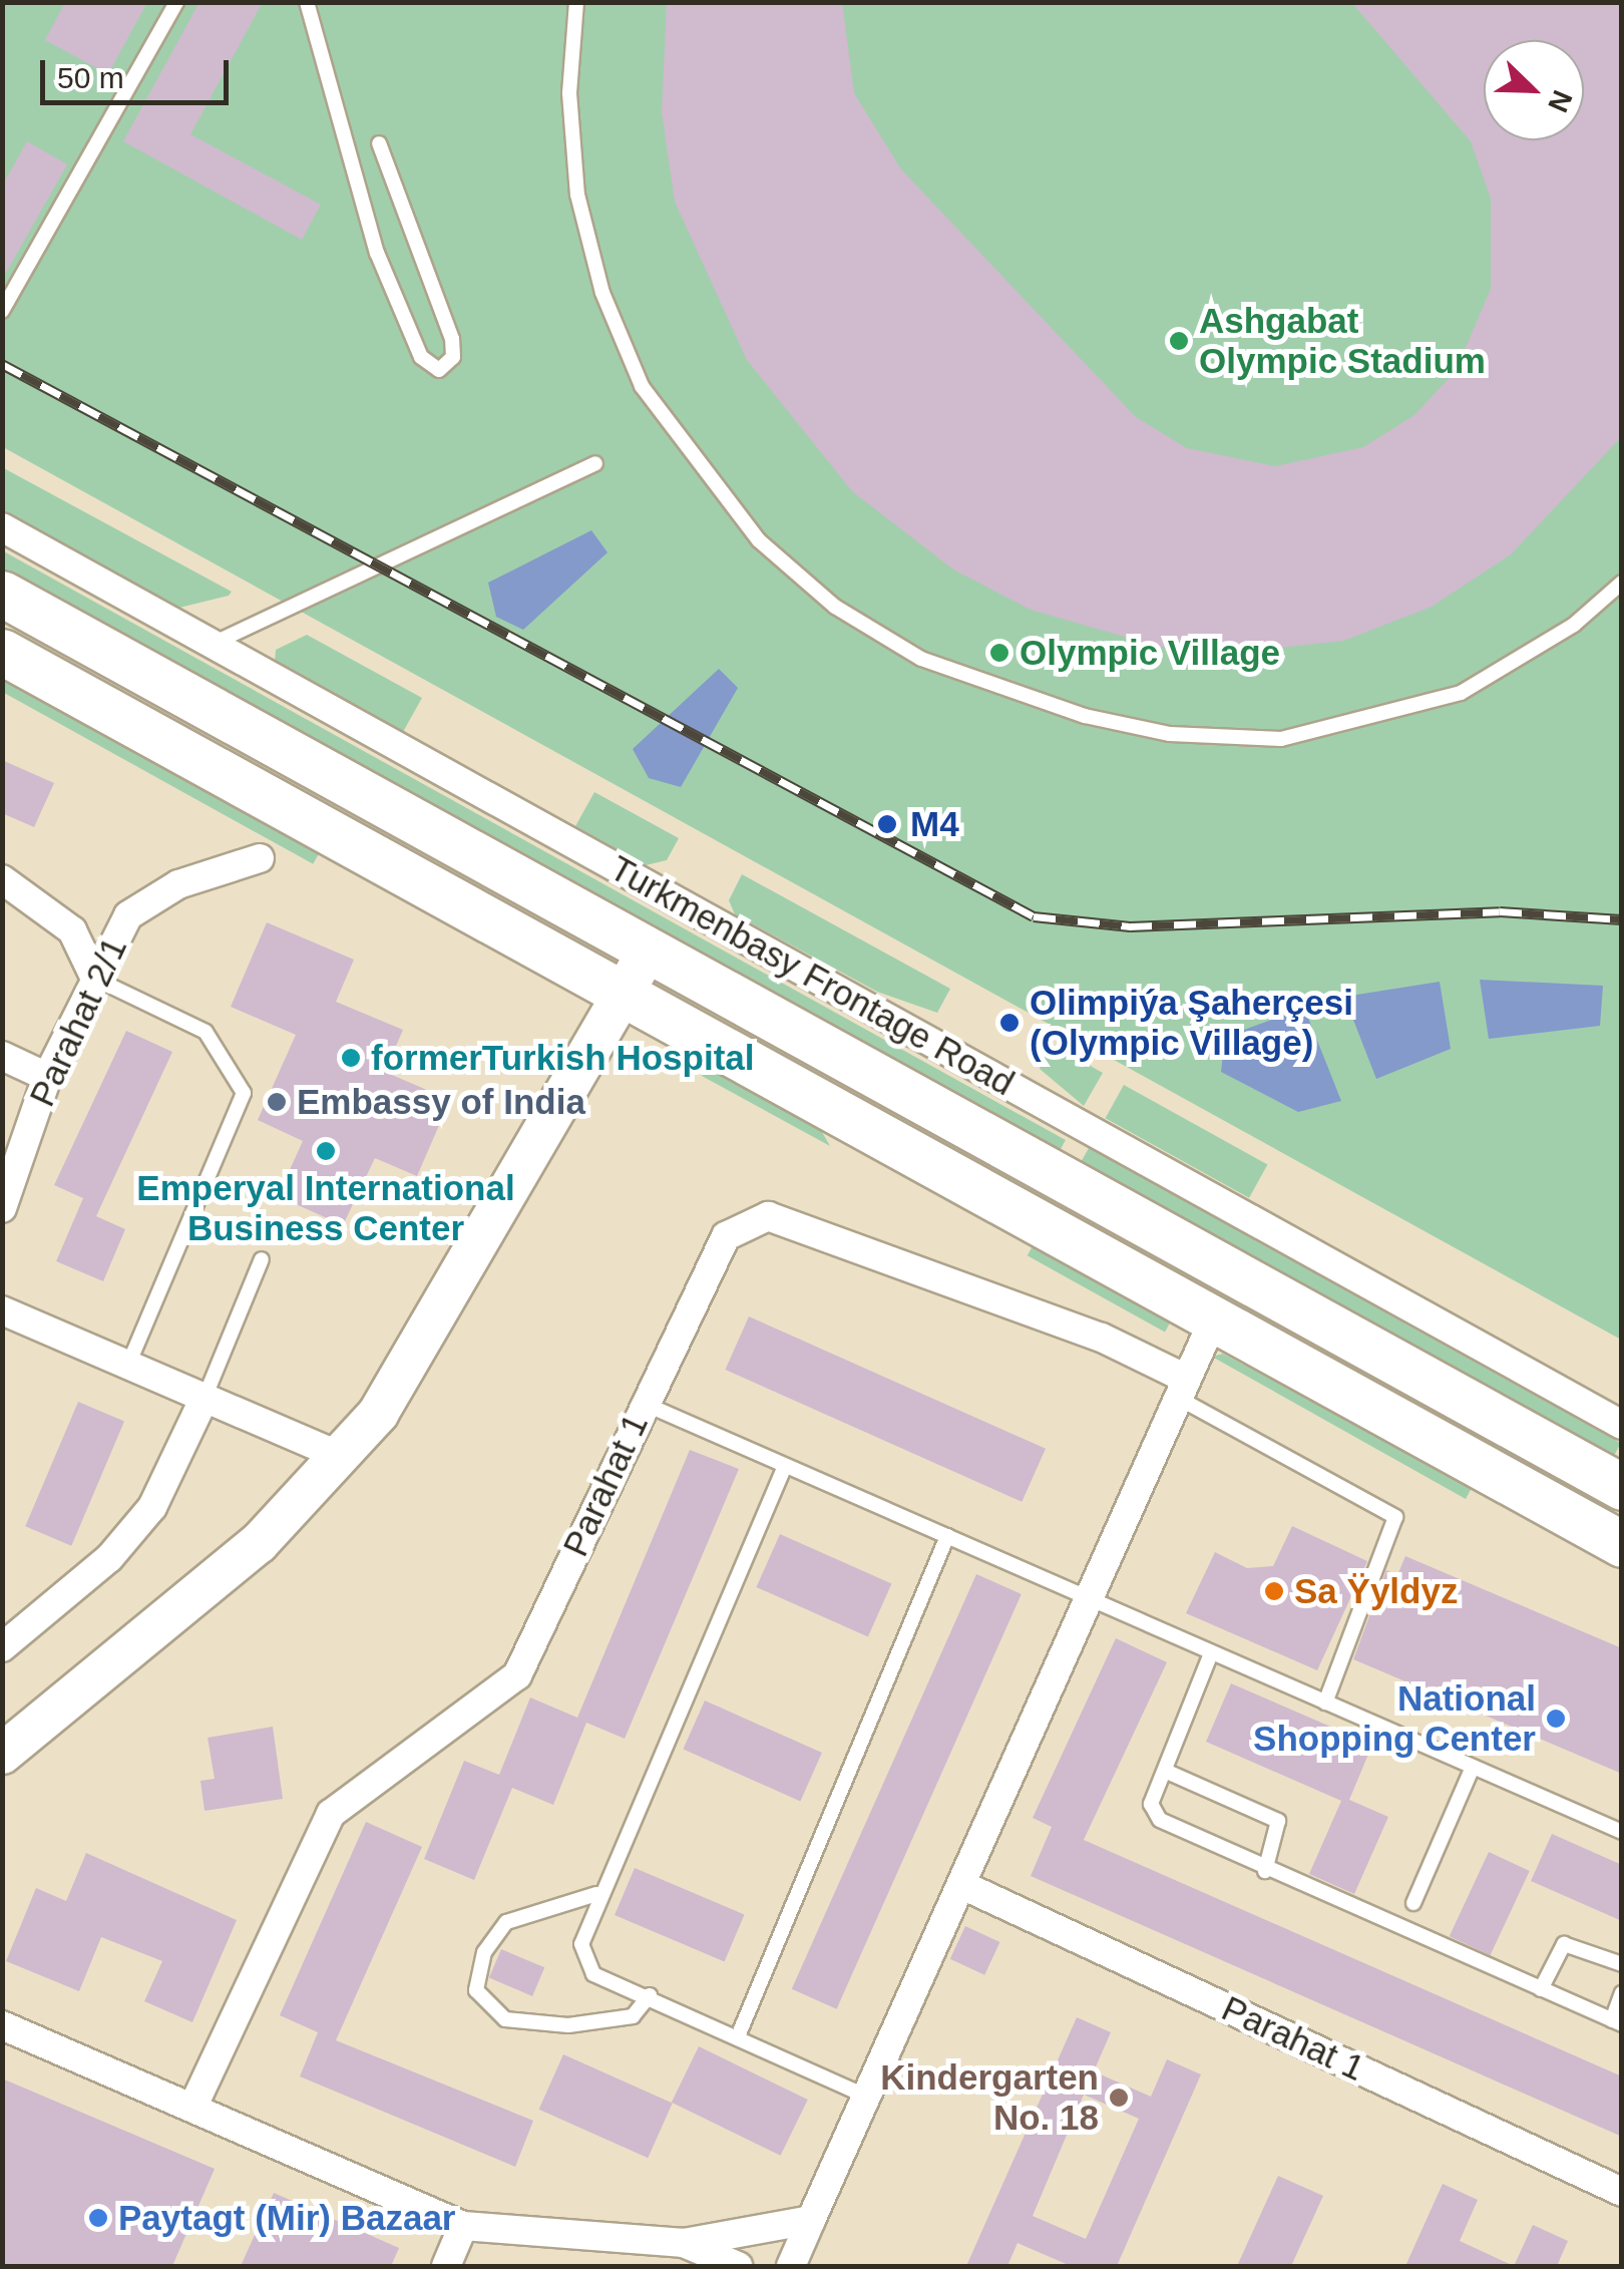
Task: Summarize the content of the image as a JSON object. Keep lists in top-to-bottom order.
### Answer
{
  "streets": {
    "street": ["Turkmenbasy Frontage Road", "Parahat 2/1", "Parahat 1"]
  },
  "places": [
    "Ashgabat Olympic Stadium",
    "Olympic Village",
    "M4",
    "Olimpiýa Şaherçesi (Olympic Village)",
    "formerTurkish Hospital",
    "Embassy of India",
    "Emperyal International Business Center",
    "Sa Ÿyldyz",
    "National Shopping Center",
    "Kindergarten No. 18",
    "Paytagt (Mir) Bazaar"
  ],
  "scale_bar": "50 m",
  "north": "bottom right"
}
